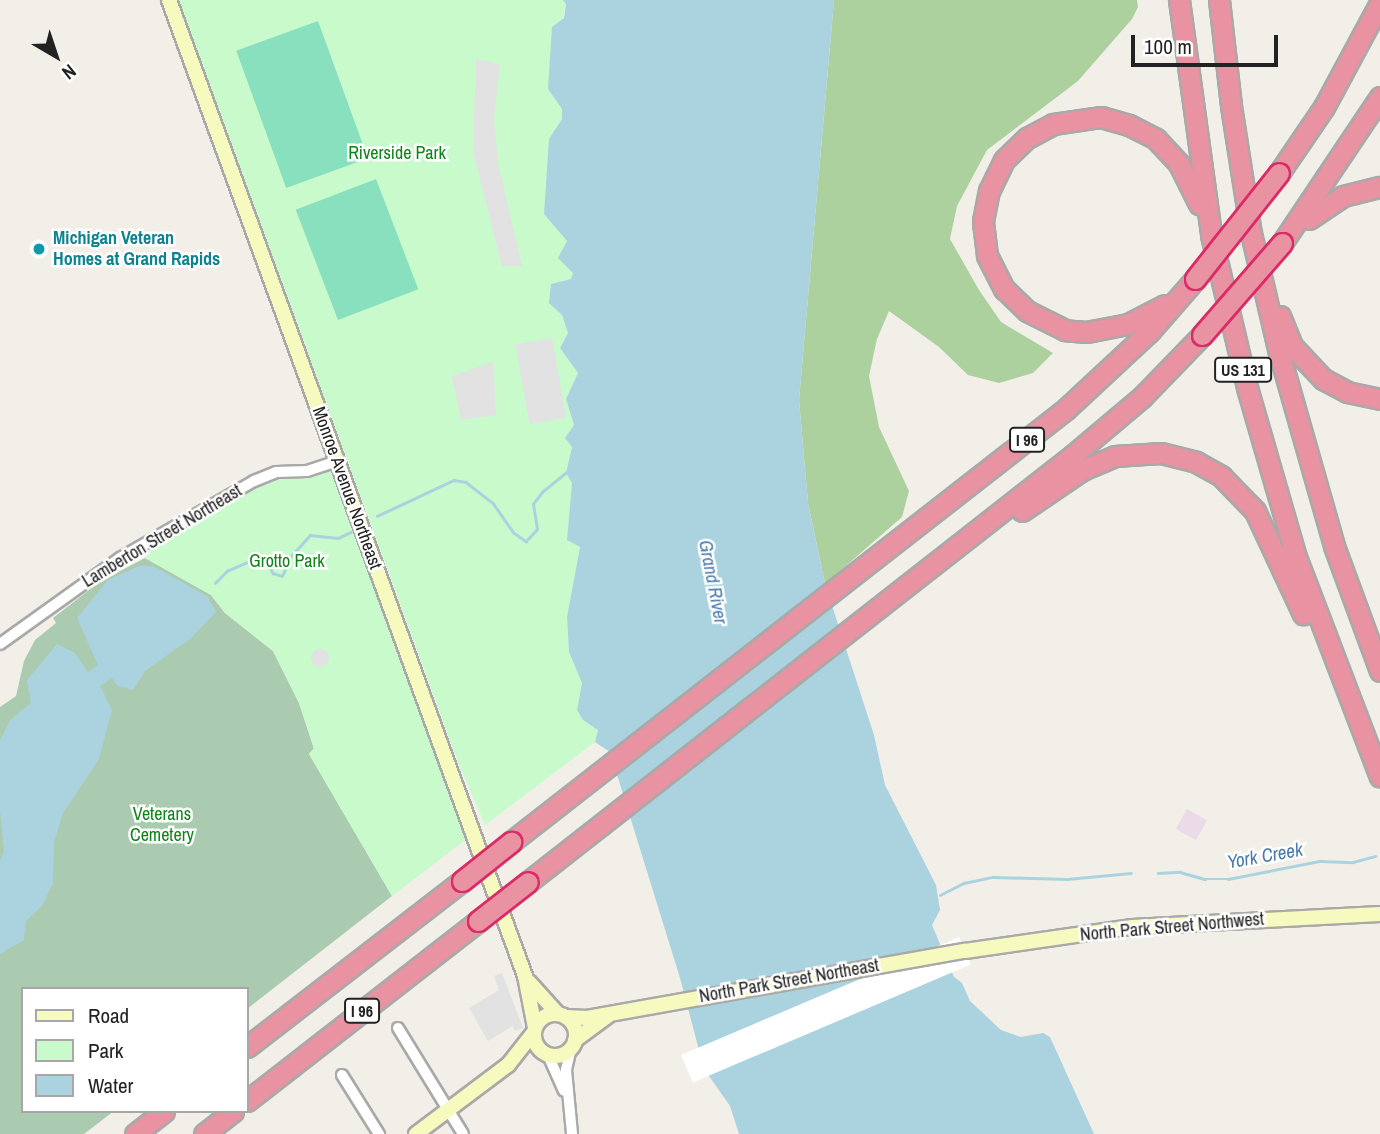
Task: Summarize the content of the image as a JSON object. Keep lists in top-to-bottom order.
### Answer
{
  "streets": {
    "highway": ["US 131", "I 96"],
    "main road": ["Monroe Avenue Northeast", "North Park Street Northwest", "North Park Street Northeast"],
    "street": ["Lamberton Street Northeast"]
  },
  "crossings": [
    ["Monroe Avenue Northeast", "Lamberton Street Northeast"],
    ["Monroe Avenue Northeast", "North Park Street Northeast"],
    ["North Park Street Northwest", "North Park Street Northeast"]
  ],
  "water": ["Grand River", "York Creek"],
  "parks": ["Riverside Park", "Grotto Park", "Veterans Cemetery"],
  "places": ["Michigan Veteran Homes at Grand Rapids"],
  "legend": ["Road", "Park", "Water"],
  "scale_bar": "100 m",
  "north": "bottom right"
}
